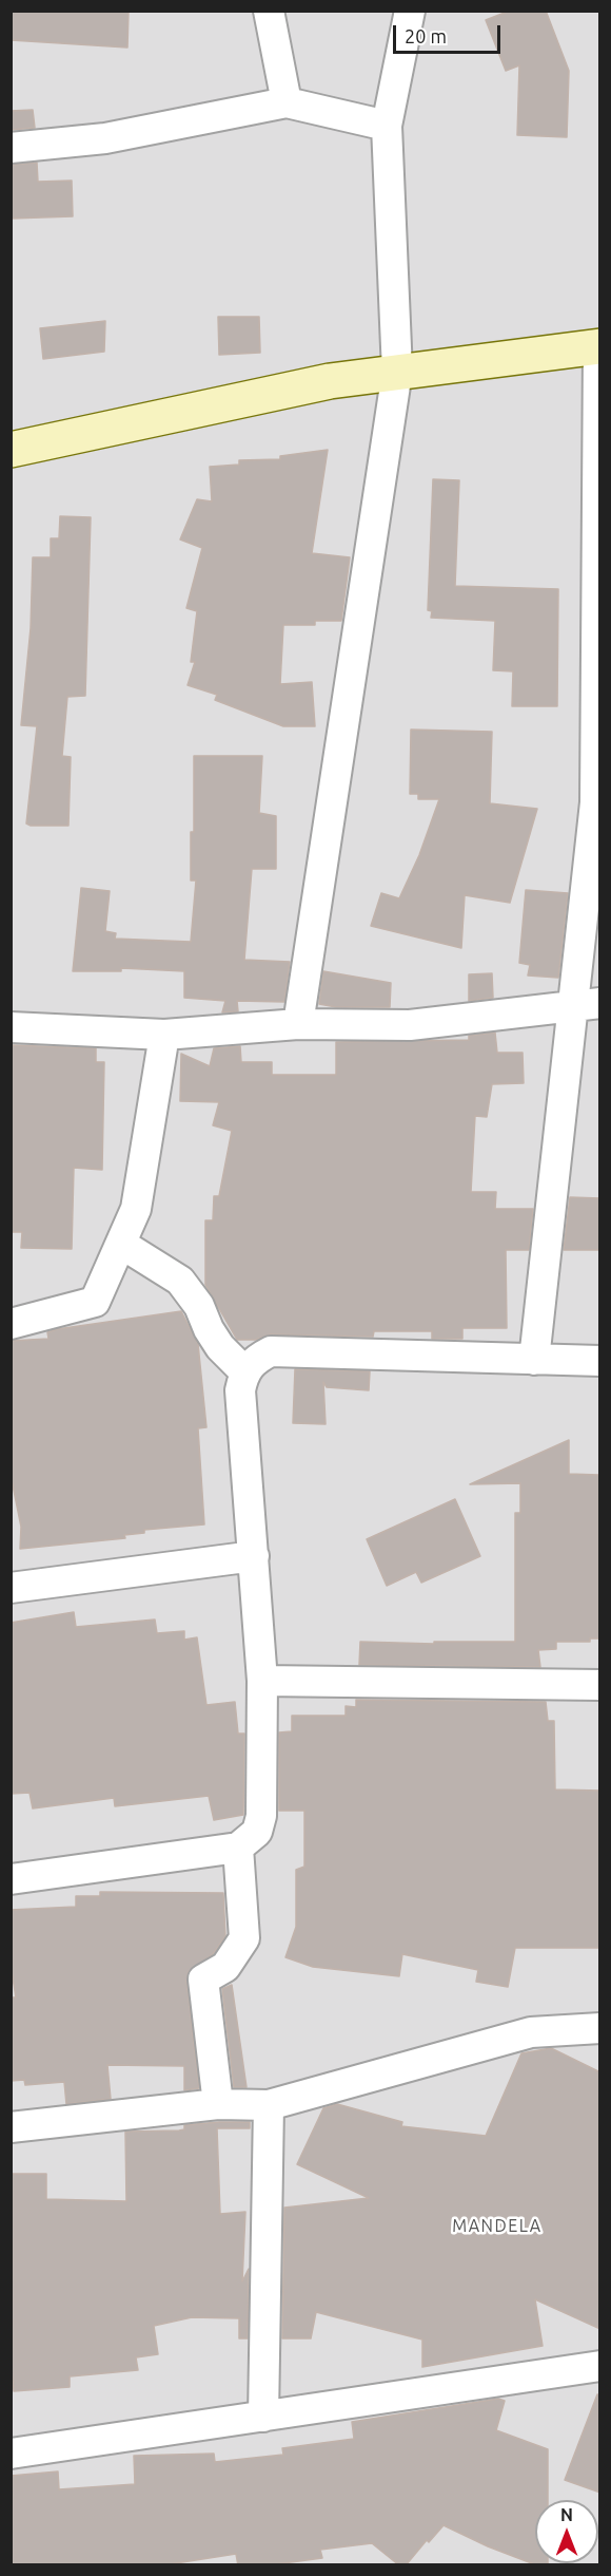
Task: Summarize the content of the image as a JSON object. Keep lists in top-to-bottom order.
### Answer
{
  "districts": ["MANDELA"],
  "scale_bar": "20 m",
  "north": "top"
}
